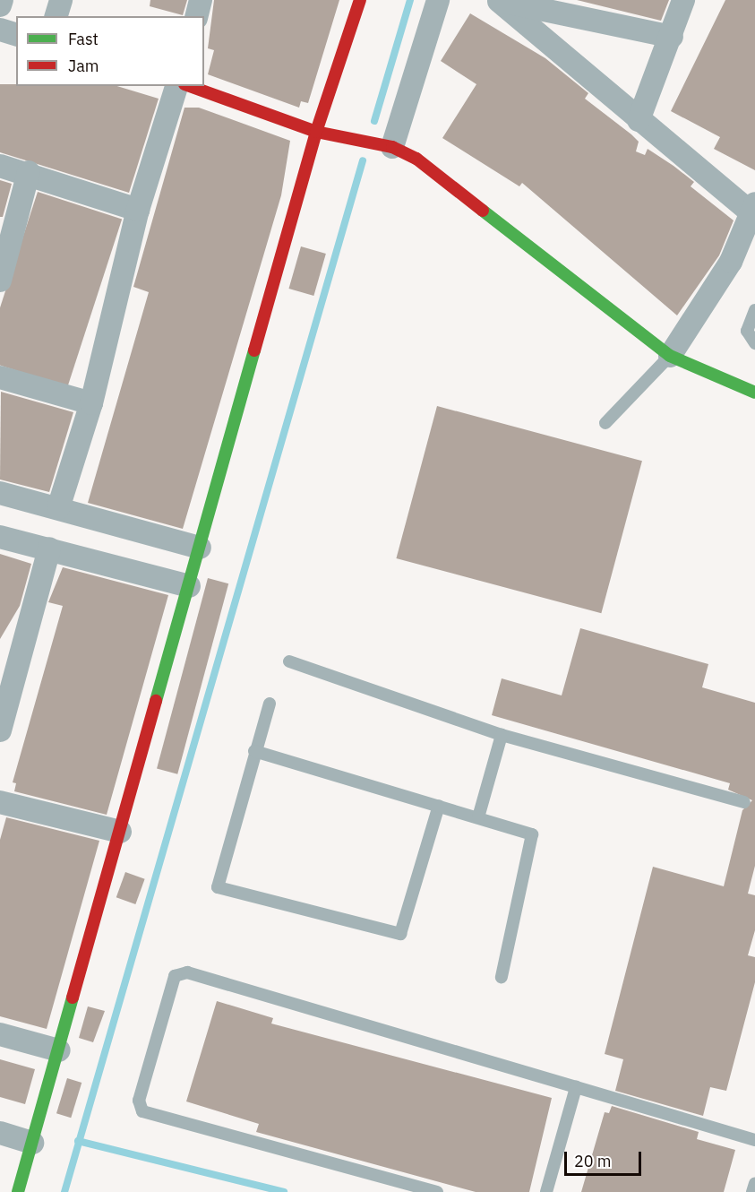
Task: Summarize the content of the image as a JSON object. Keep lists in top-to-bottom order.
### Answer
{
  "legend": ["Fast", "Jam"],
  "scale_bar": "20 m"
}
